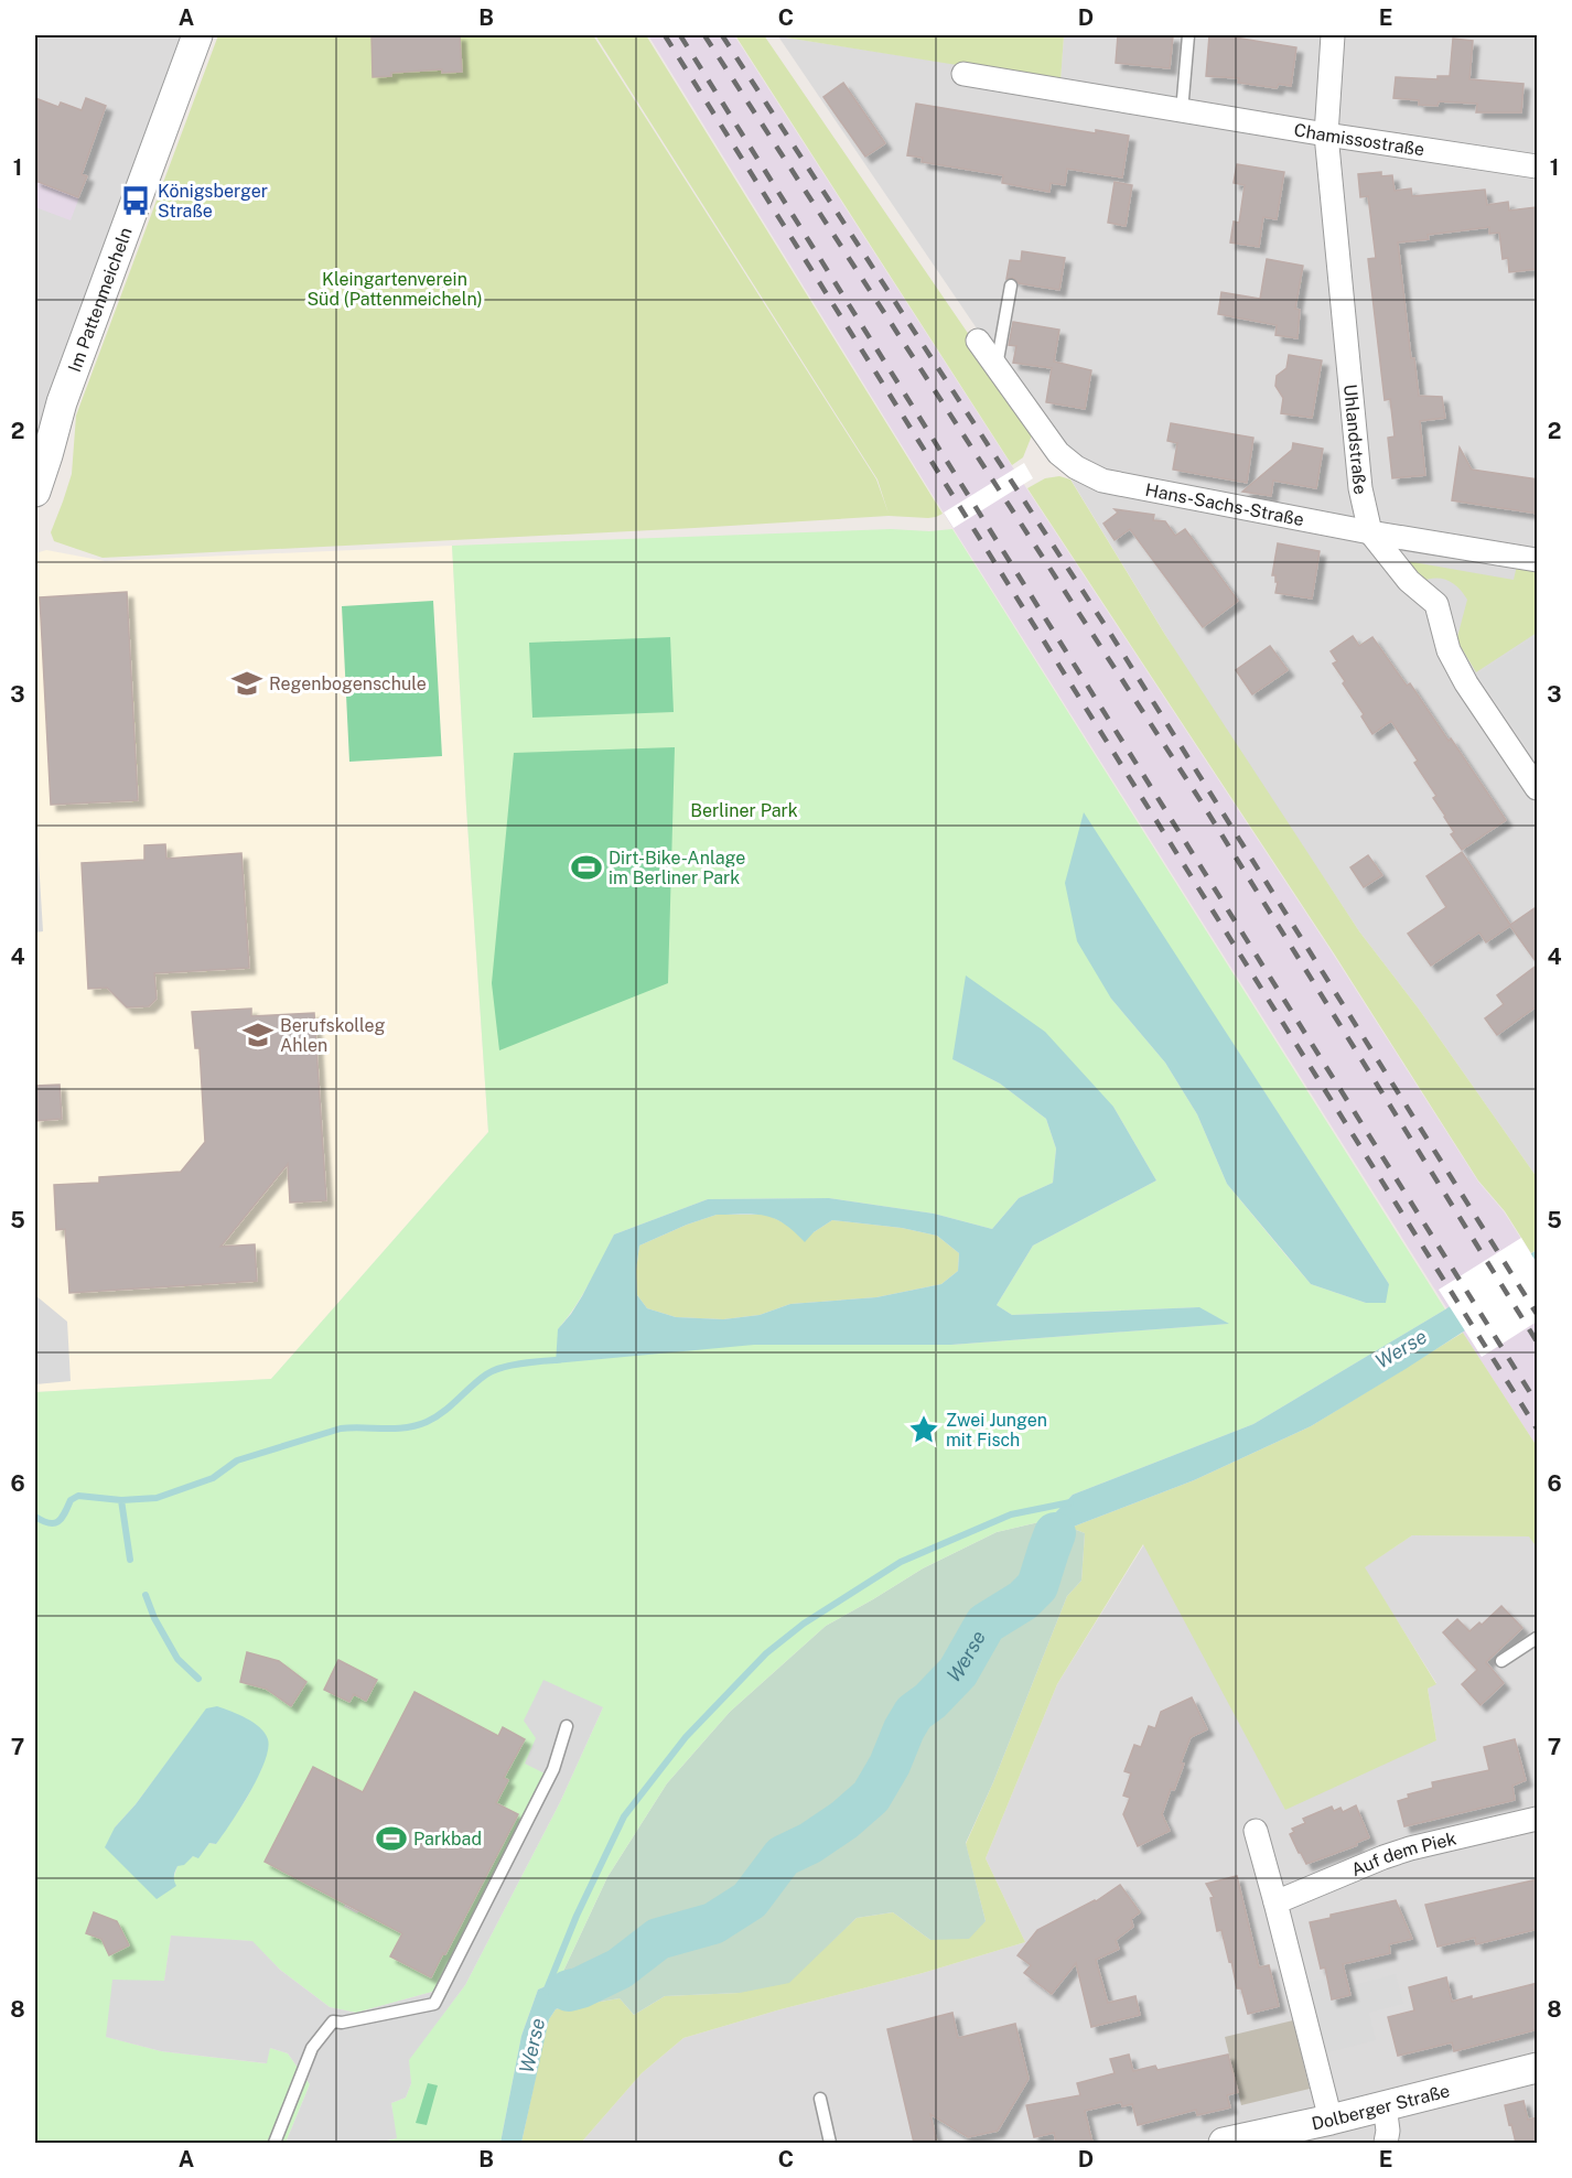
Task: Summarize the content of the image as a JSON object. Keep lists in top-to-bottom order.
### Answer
{
  "streets": {
    "street": [
      "Chamissostraße",
      "Im Pattenmeicheln",
      "Uhlandstraße",
      "Hans-Sachs-Straße",
      "Auf dem Piek",
      "Dolberger Straße"
    ]
  },
  "crossings": [
    ["Chamissostraße", "Uhlandstraße"],
    ["Uhlandstraße", "Hans-Sachs-Straße"]
  ],
  "water": ["Werse"],
  "parks": ["Kleingartenverein Süd (Pattenmeicheln)", "Berliner Park"],
  "places": {
    "bus stop": ["Königsberger Straße"],
    "school or university": ["Regenbogenschule", "Berufskolleg Ahlen"],
    "sports": ["Dirt-Bike-Anlage im Berliner Park", "Parkbad"],
    "place": ["Zwei Jungen mit Fisch"]
  },
  "grid": {
    "columns": [
      "A",
      "B",
      "C",
      "D",
      "E"
    ],
    "rows": [
      "1",
      "2",
      "3",
      "4",
      "5",
      "6",
      "7",
      "8"
    ]
  }
}
